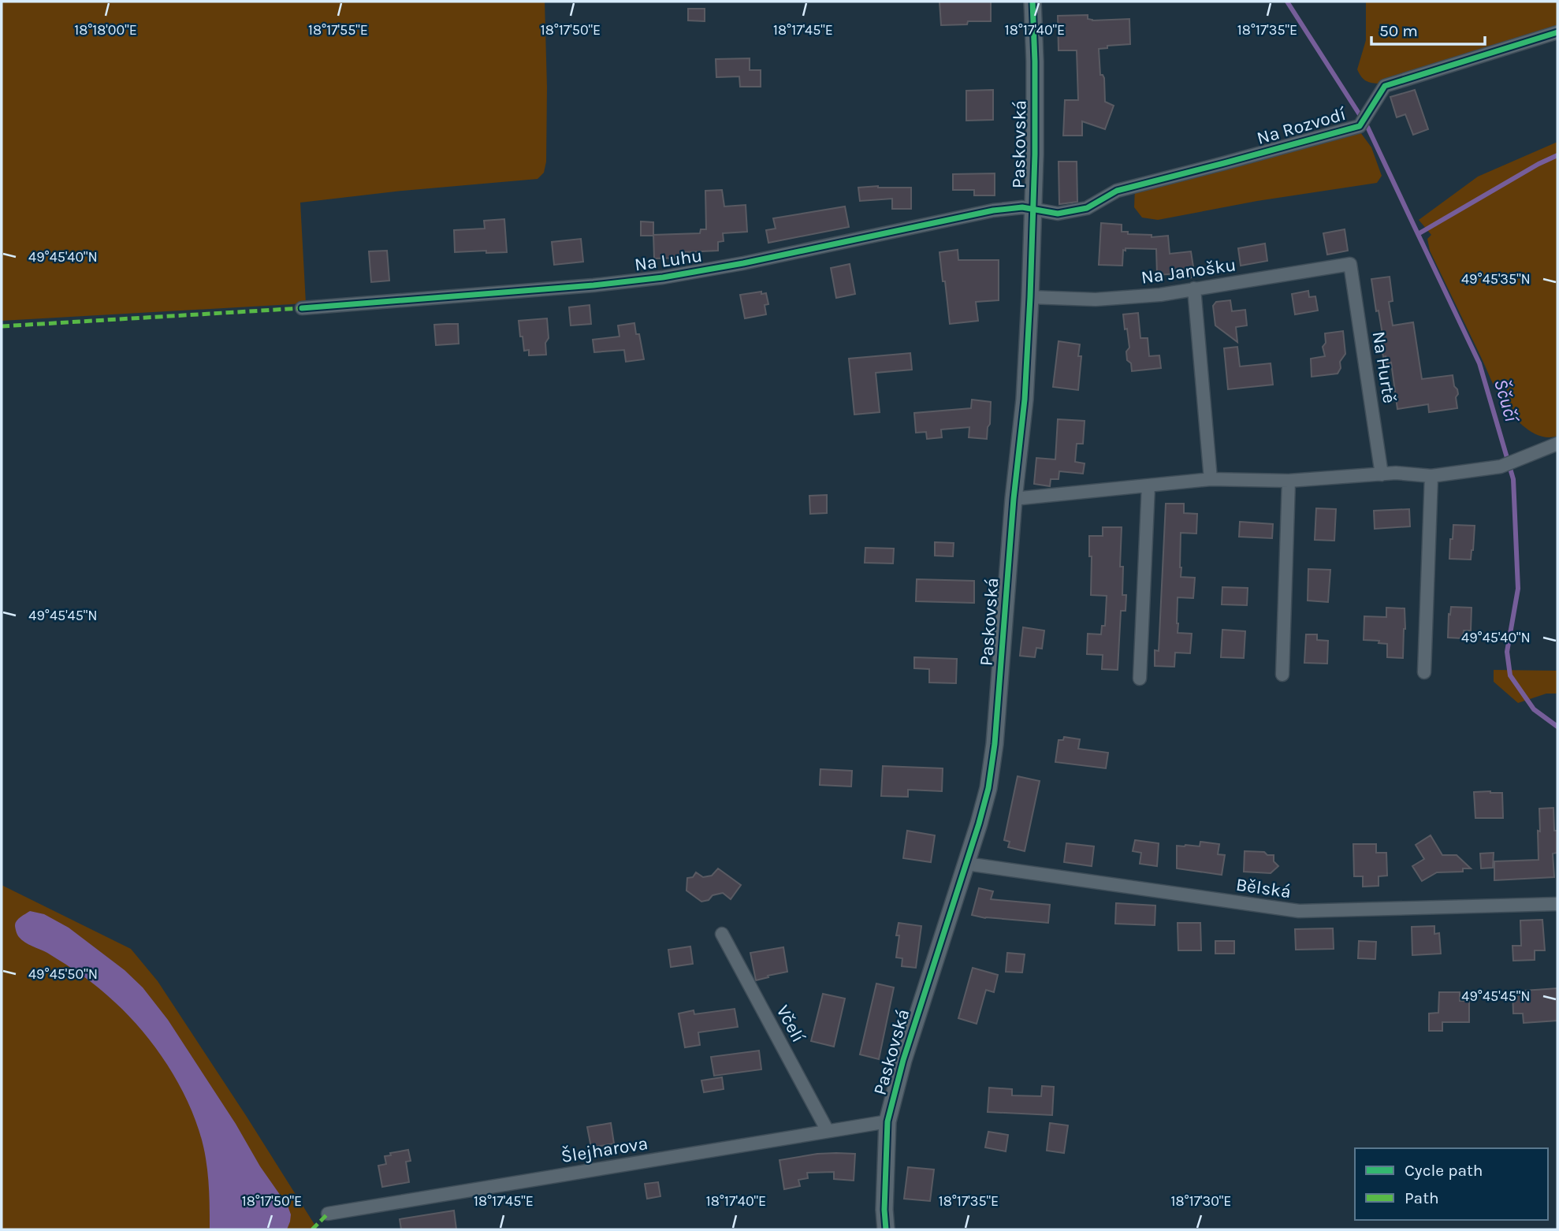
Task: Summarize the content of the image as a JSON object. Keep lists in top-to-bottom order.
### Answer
{
  "streets": {
    "street": [
      "Na Rozvodí",
      "Paskovská",
      "Na Luhu",
      "Na Janošku",
      "Na Hurtě",
      "Bělská",
      "Včelí",
      "Šlejharova"
    ]
  },
  "crossings": [
    ["Na Rozvodí", "Paskovská"],
    ["Na Rozvodí", "Na Luhu"],
    ["Paskovská", "Na Luhu"],
    ["Paskovská", "Na Janošku"],
    ["Paskovská", "Bělská"],
    ["Paskovská", "Šlejharova"],
    ["Na Janošku", "Na Hurtě"],
    ["Včelí", "Šlejharova"]
  ],
  "water": ["Ščučí"],
  "legend": ["Cycle path", "Path"],
  "scale_bar": "50 m",
  "coordinates": [
    "18°18'00\"E",
    "18°17'55\"E",
    "18°17'50\"E",
    "18°17'45\"E",
    "18°17'40\"E",
    "18°17'35\"E",
    "49°45'40\"N",
    "49°45'35\"N",
    "49°45'45\"N",
    "49°45'50\"N",
    "18°17'30\"E"
  ]
}
